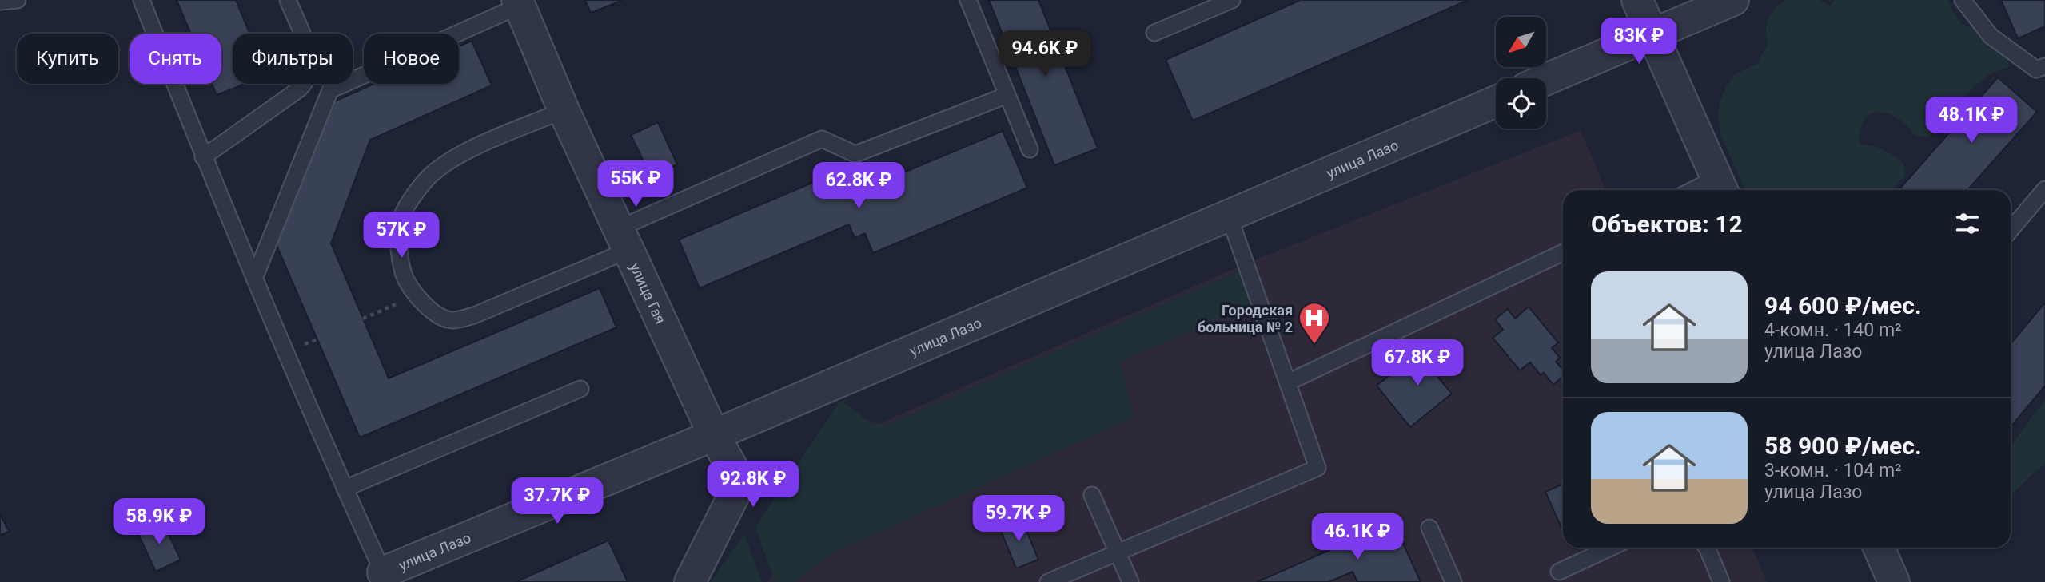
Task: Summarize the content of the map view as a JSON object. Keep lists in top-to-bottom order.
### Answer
{
  "streets": {
    "street": ["улица Лазо", "улица Гая"]
  },
  "crossings": [
    ["улица Лазо", "улица Гая"]
  ],
  "places": {
    "hospital": ["Городская больница № 2"]
  },
  "north": "bottom left",
  "page": {
    "price": [
      "83K ₽",
      "94.6K ₽",
      "48.1K ₽",
      "55K ₽",
      "62.8K ₽",
      "57K ₽",
      "67.8K ₽",
      "92.8K ₽",
      "37.7K ₽",
      "59.7K ₽",
      "58.9K ₽",
      "46.1K ₽"
    ],
    "chip": [
      "Купить",
      "Снять",
      "Фильтры",
      "Новое"
    ],
    "heading": "Объектов: 12",
    "list": [
      {
        "name": "94 600 ₽/мес.",
        "note": "4-комн. · 140 m² · улица Лазо"
      },
      {
        "name": "58 900 ₽/мес.",
        "note": "3-комн. · 104 m² · улица Лазо"
      }
    ]
  }
}
